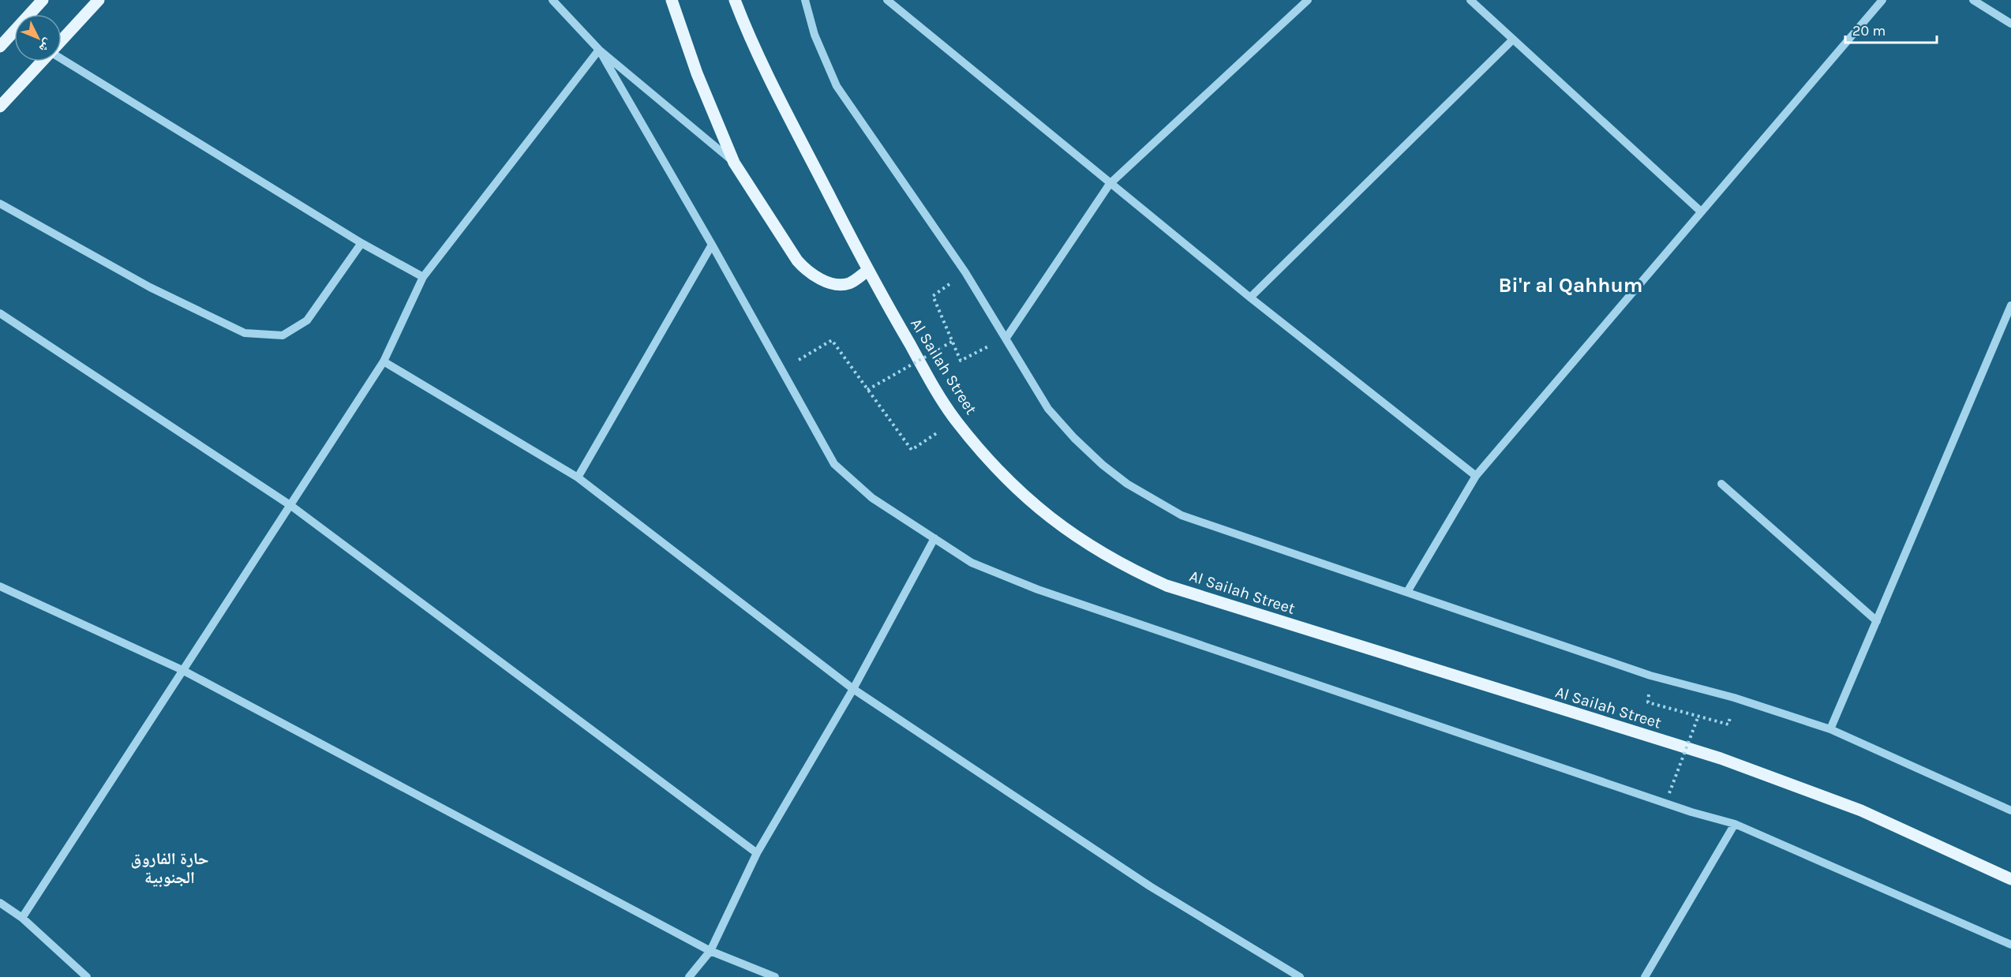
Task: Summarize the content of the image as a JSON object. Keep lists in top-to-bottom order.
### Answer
{
  "streets": {
    "main road": ["Al Sailah Street"]
  },
  "districts": ["Bi'r al Qahhum", "حارة الفاروق الجنوبية"],
  "scale_bar": "20 m",
  "north": "bottom right"
}
